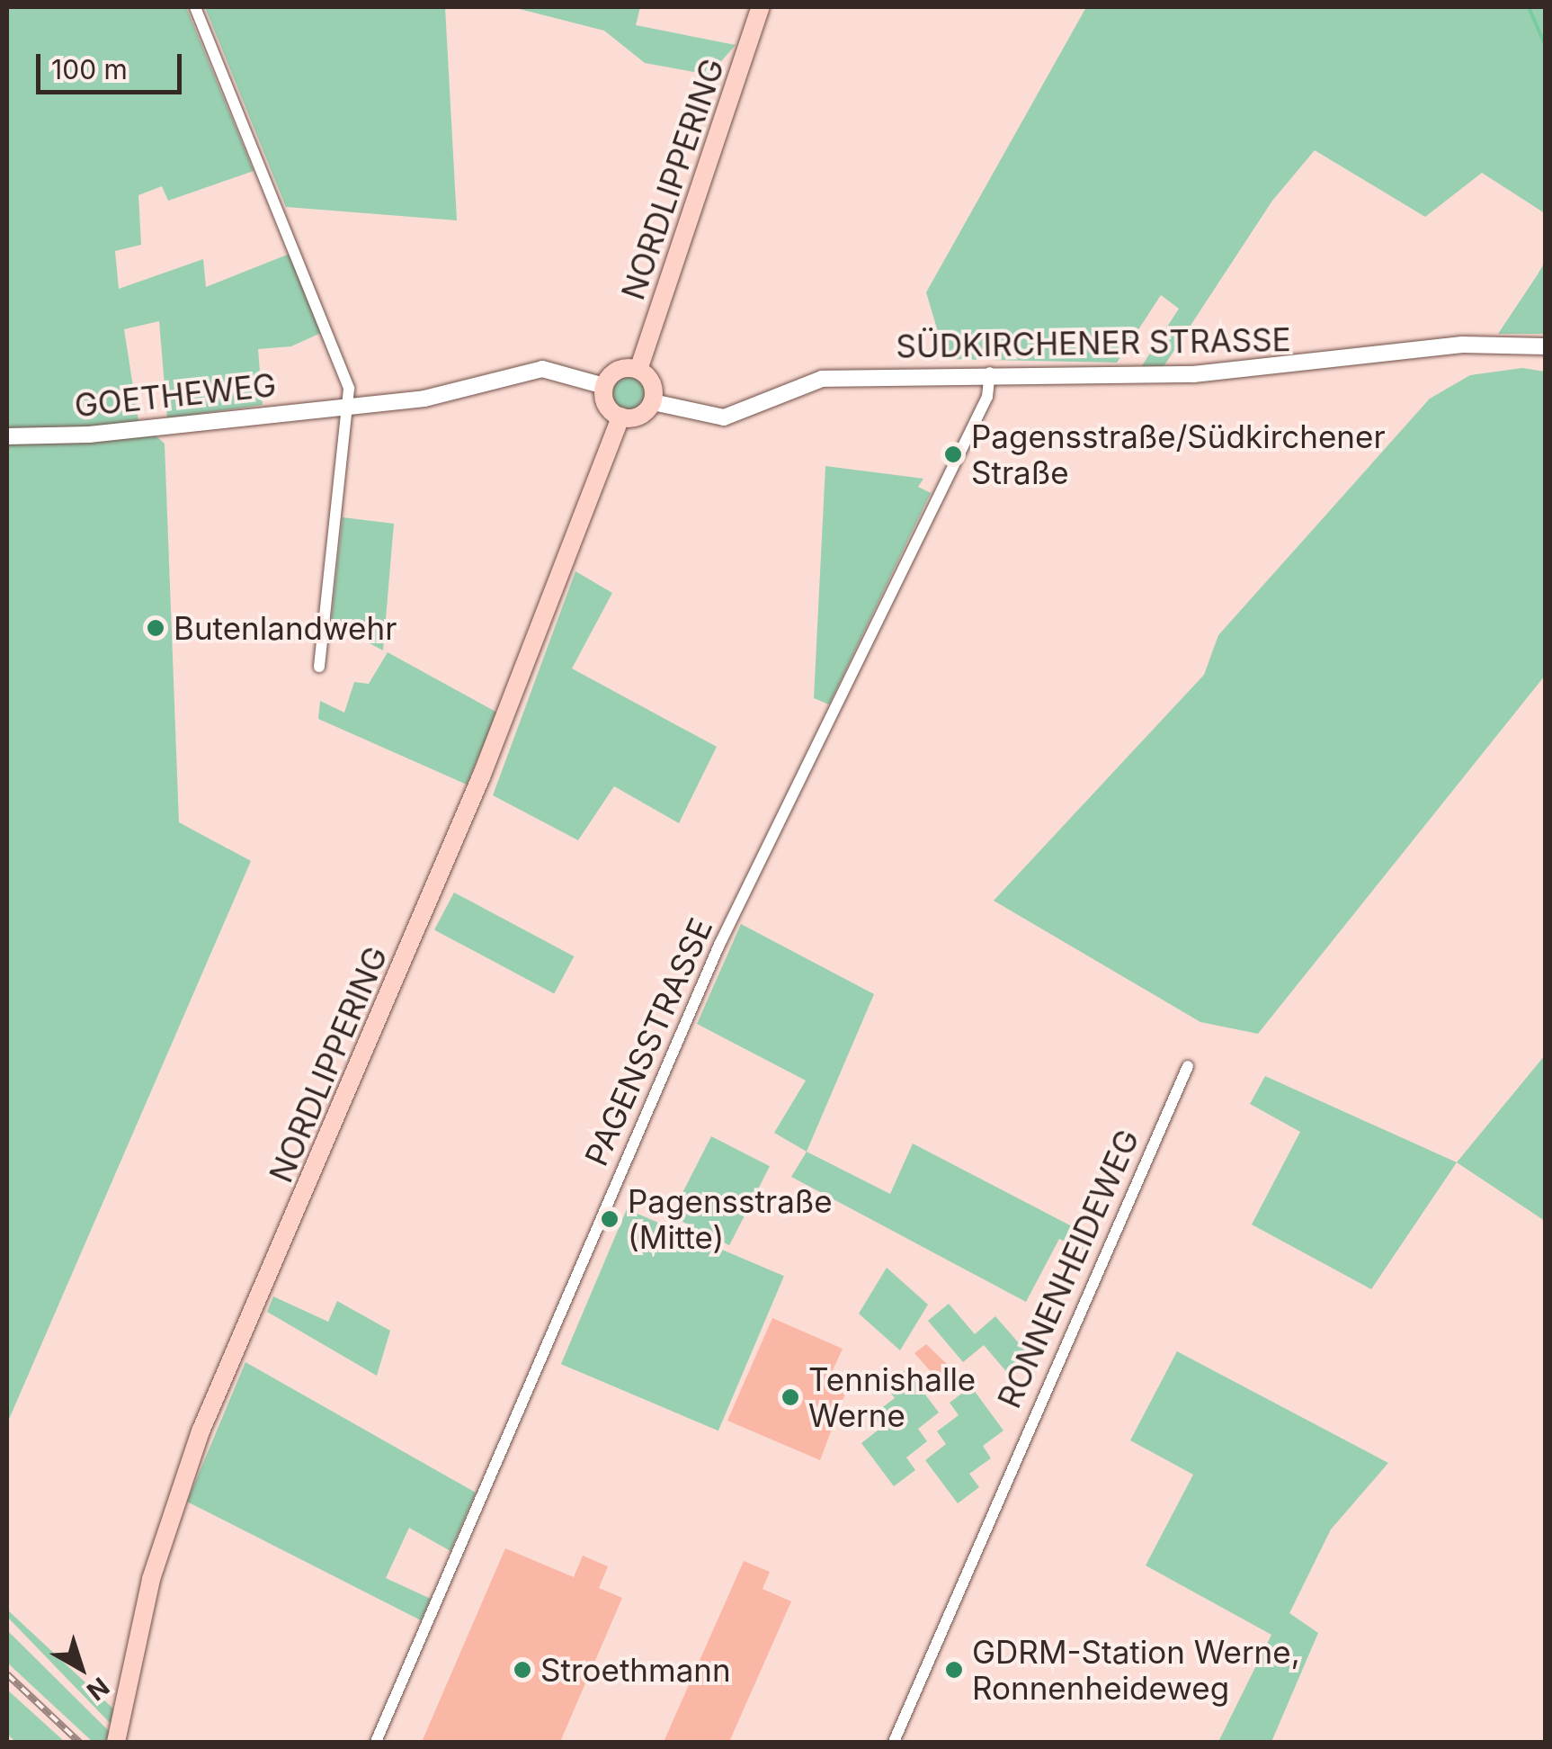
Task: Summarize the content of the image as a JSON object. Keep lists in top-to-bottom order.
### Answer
{
  "streets": {
    "main road": ["NORDLIPPERING"],
    "street": [
      "SÜDKIRCHENER STRASSE",
      "GOETHEWEG",
      "PAGENSSTRASSE",
      "RONNENHEIDEWEG"
    ]
  },
  "crossings": [
    ["NORDLIPPERING", "SÜDKIRCHENER STRASSE"],
    ["SÜDKIRCHENER STRASSE", "PAGENSSTRASSE"]
  ],
  "places": [
    "Pagensstraße/Südkirchener Straße",
    "Butenlandwehr",
    "Pagensstraße (Mitte)",
    "Tennishalle Werne",
    "Stroethmann",
    "GDRM-Station Werne, Ronnenheideweg"
  ],
  "scale_bar": "100 m",
  "north": "bottom right"
}
